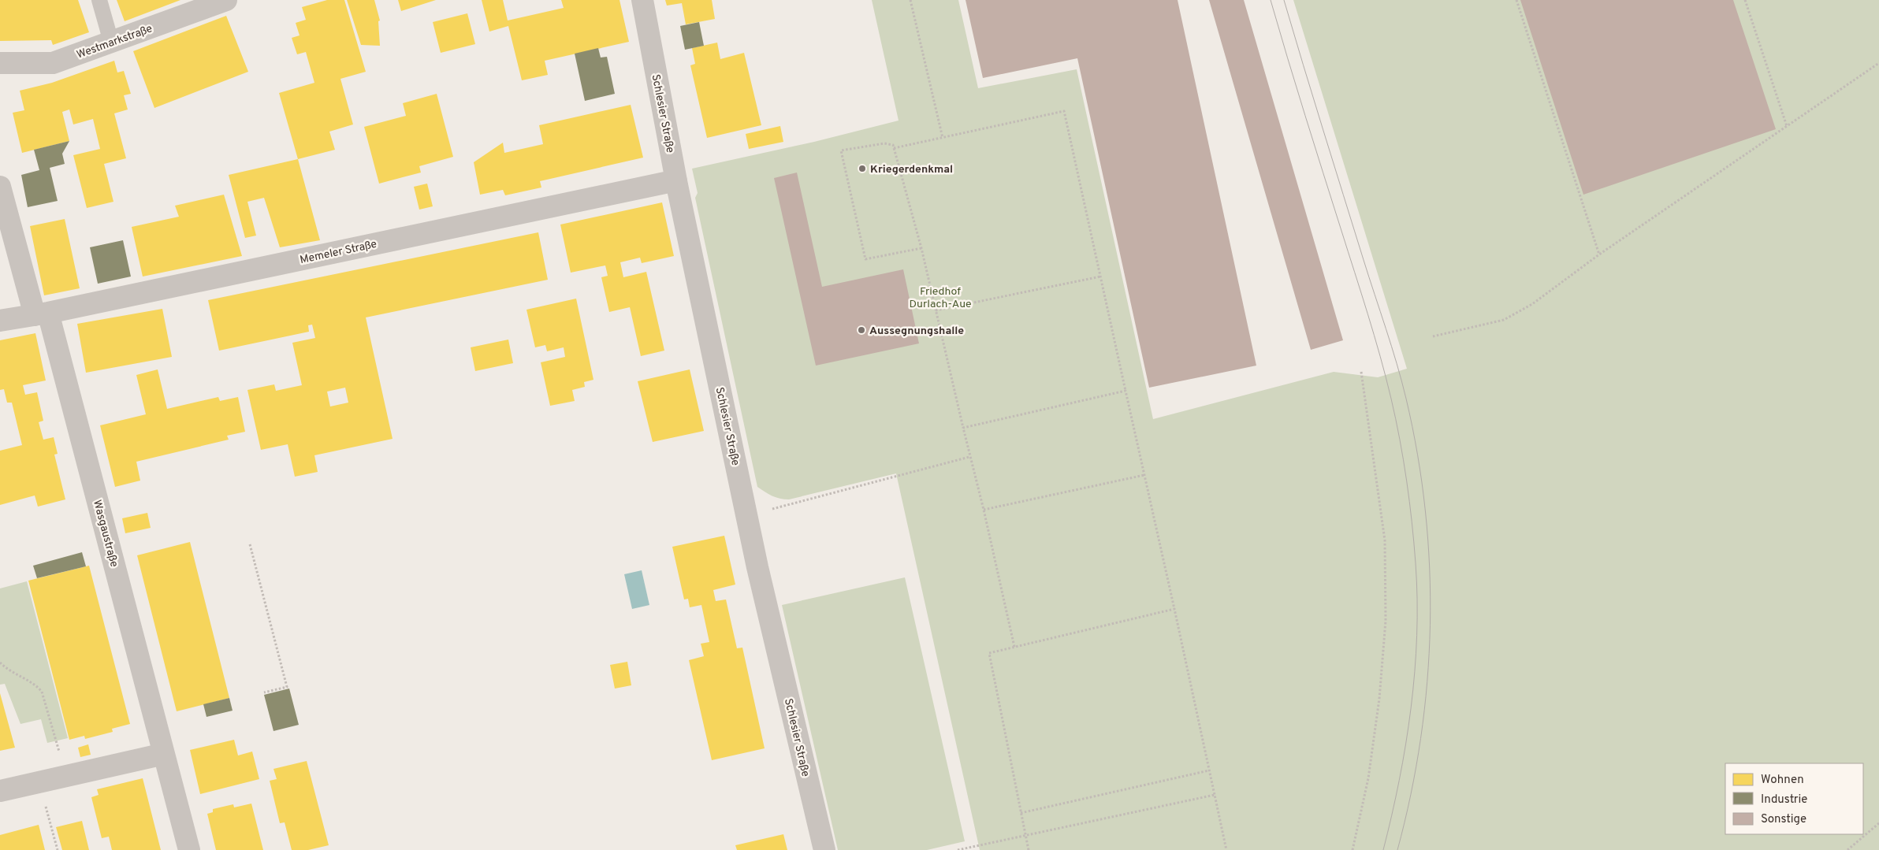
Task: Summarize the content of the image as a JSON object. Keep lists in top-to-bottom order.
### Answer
{
  "streets": {
    "street": [
      "Westmarkstraße",
      "Schlesier Straße",
      "Memeler Straße",
      "Wasgaustraße"
    ]
  },
  "crossings": [
    ["Schlesier Straße", "Memeler Straße"],
    ["Memeler Straße", "Wasgaustraße"]
  ],
  "parks": ["Friedhof Durlach-Aue"],
  "places": ["Kriegerdenkmal", "Aussegnungshalle"],
  "legend": ["Wohnen", "Industrie", "Sonstige"]
}
